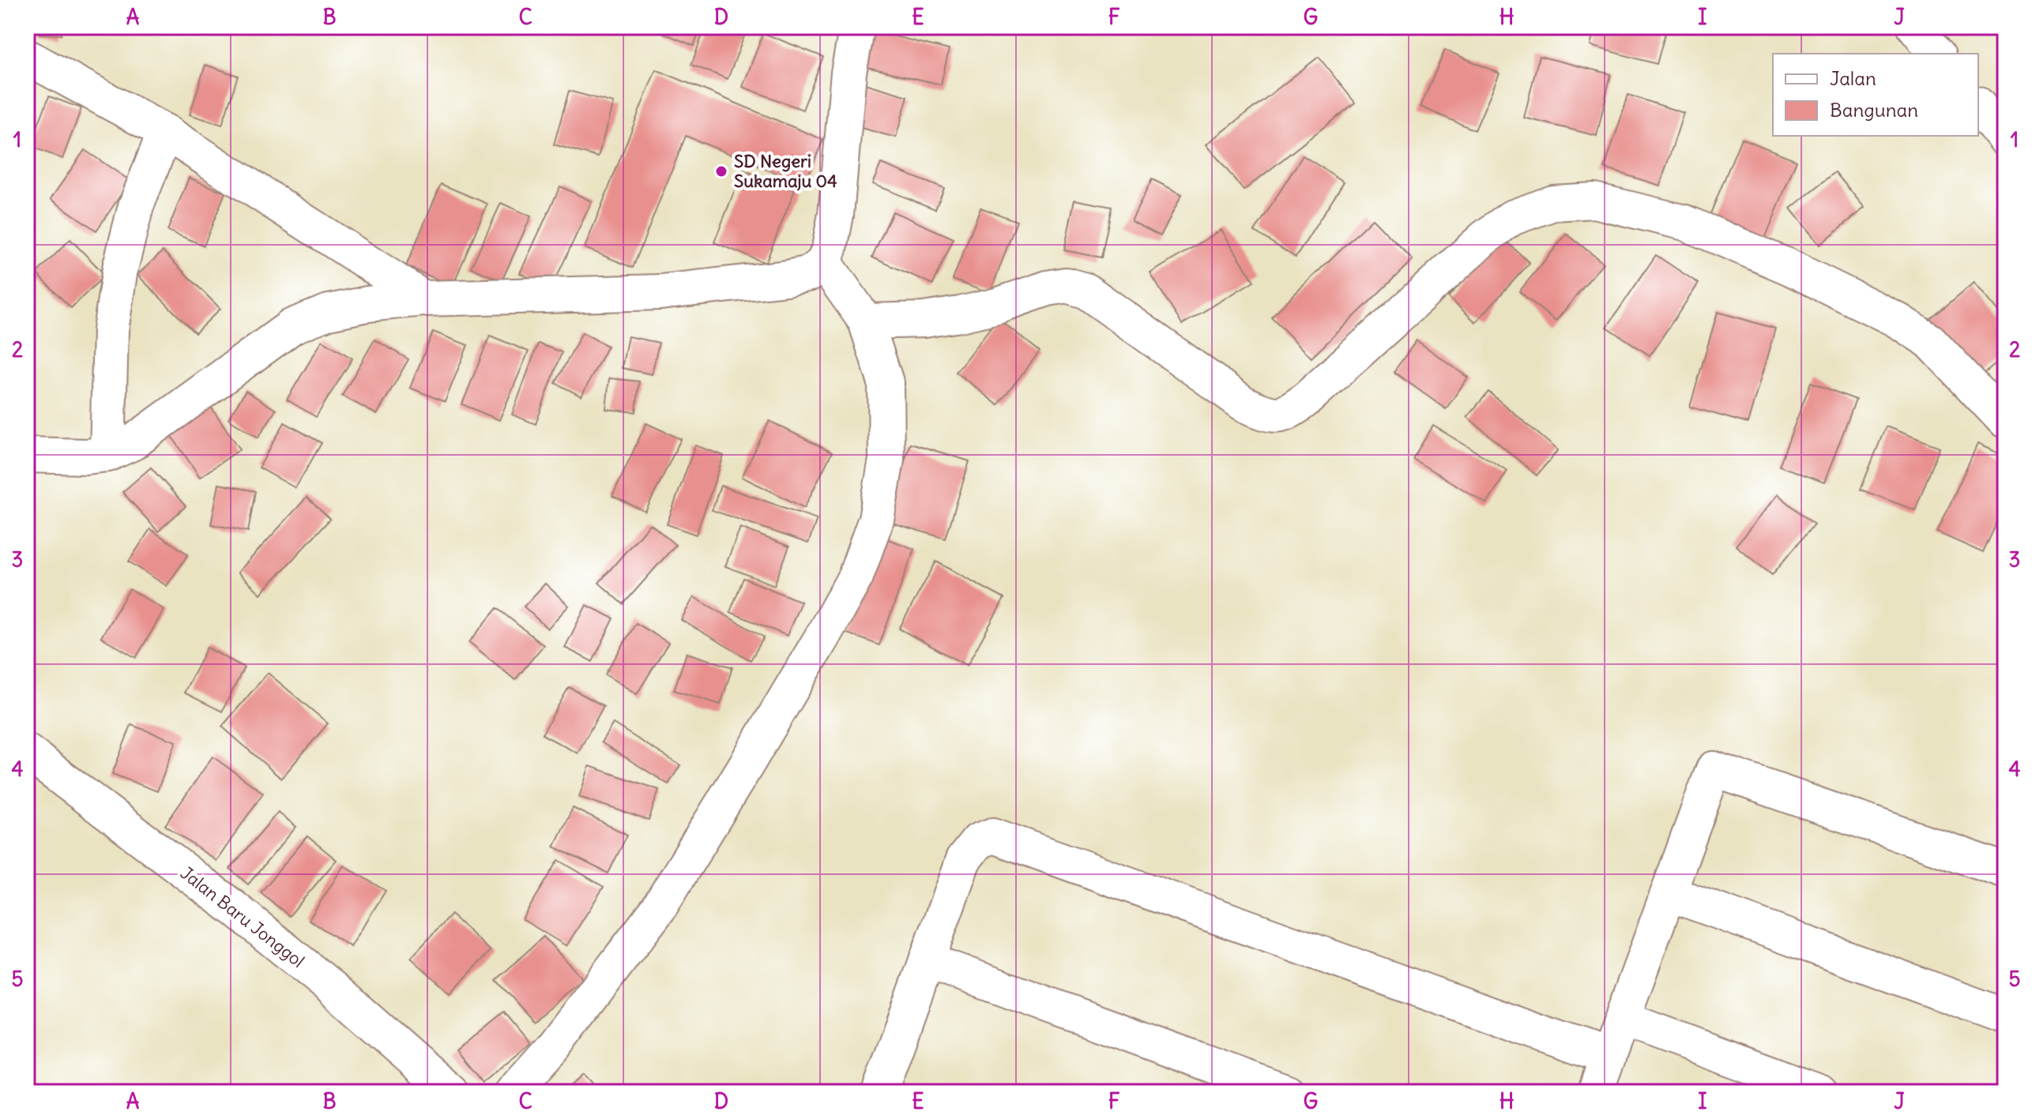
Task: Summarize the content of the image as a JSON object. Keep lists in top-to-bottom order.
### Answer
{
  "streets": {
    "street": ["Jalan Baru Jonggol"]
  },
  "places": ["SD Negeri Sukamaju 04"],
  "legend": ["Jalan", "Bangunan"],
  "grid": {
    "columns": [
      "A",
      "B",
      "C",
      "D",
      "E",
      "F",
      "G",
      "H",
      "I",
      "J"
    ],
    "rows": [
      "1",
      "2",
      "3",
      "4",
      "5"
    ]
  }
}
